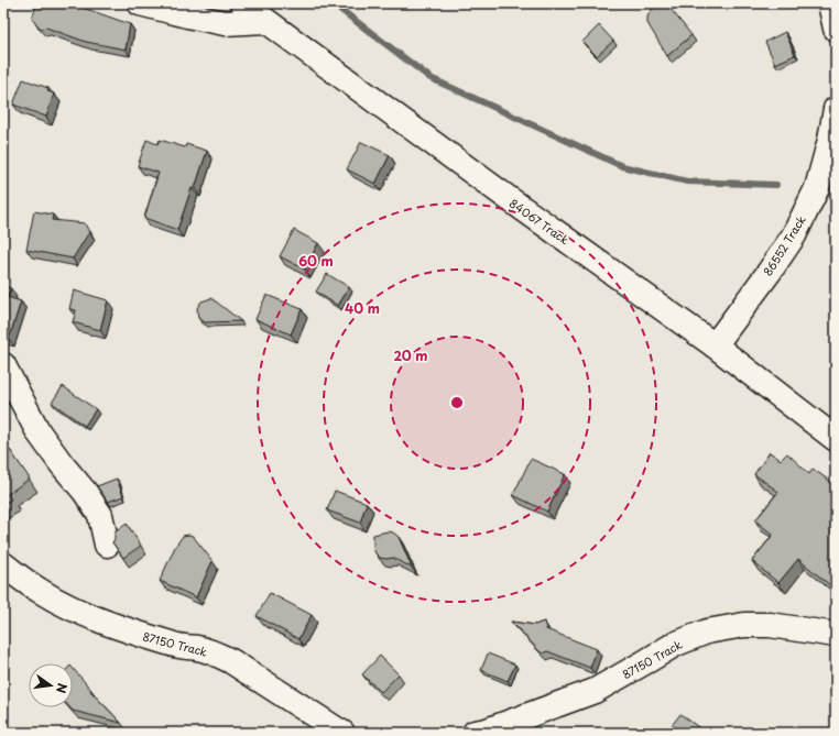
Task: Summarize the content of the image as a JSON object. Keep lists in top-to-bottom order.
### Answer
{
  "streets": {
    "street": ["84067 Track", "86552 Track", "87150 Track"]
  },
  "crossings": [
    ["84067 Track", "86552 Track"]
  ],
  "north": "right",
  "rings": ["60 m", "40 m", "20 m"]
}
